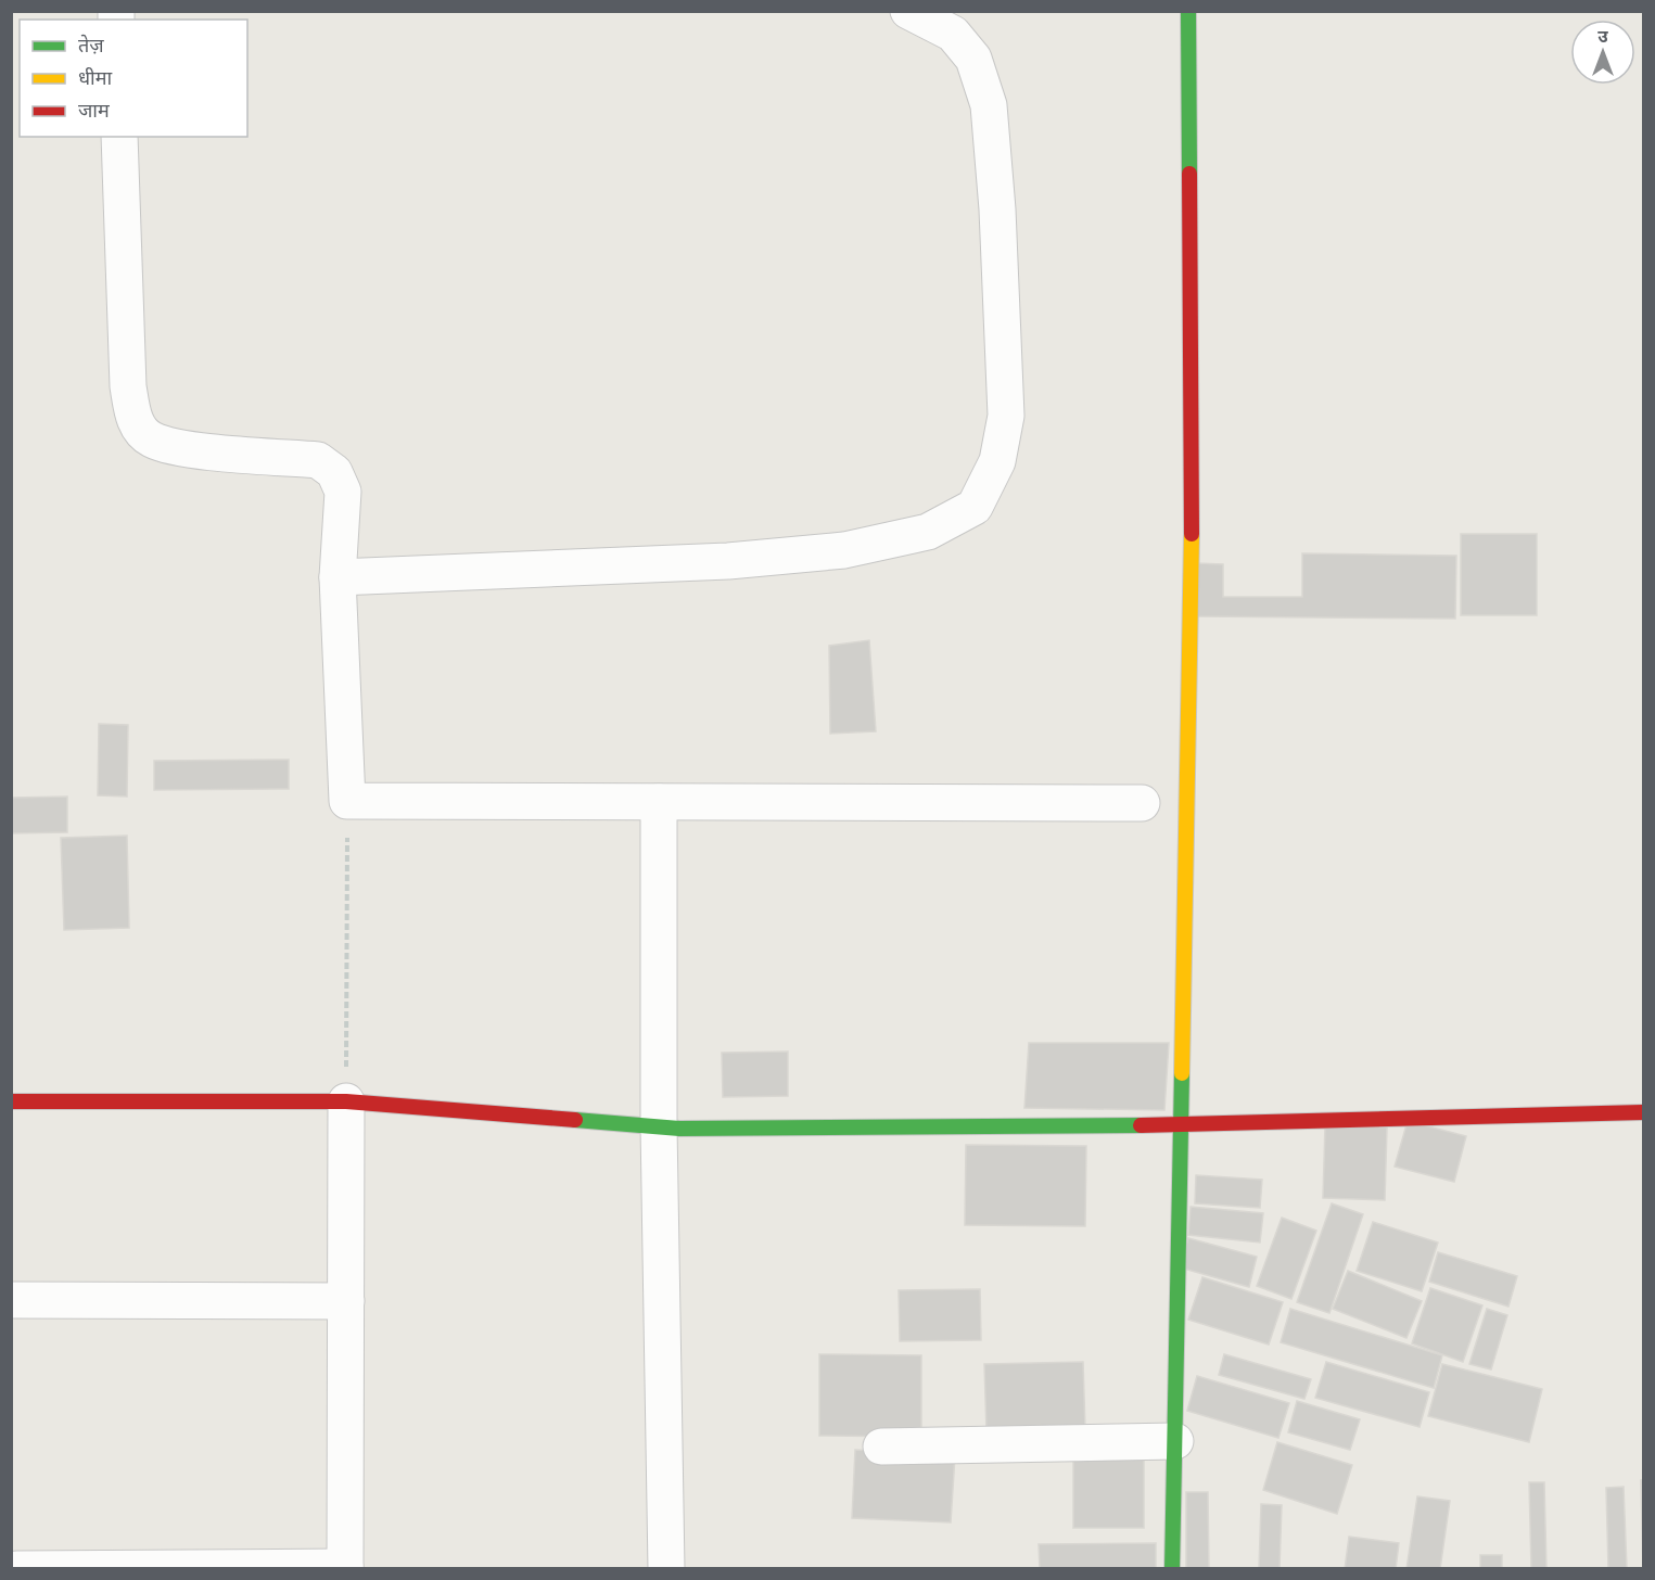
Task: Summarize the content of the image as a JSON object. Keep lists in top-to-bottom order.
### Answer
{
  "legend": ["तेज़", "धीमा", "जाम"],
  "north": "top"
}
